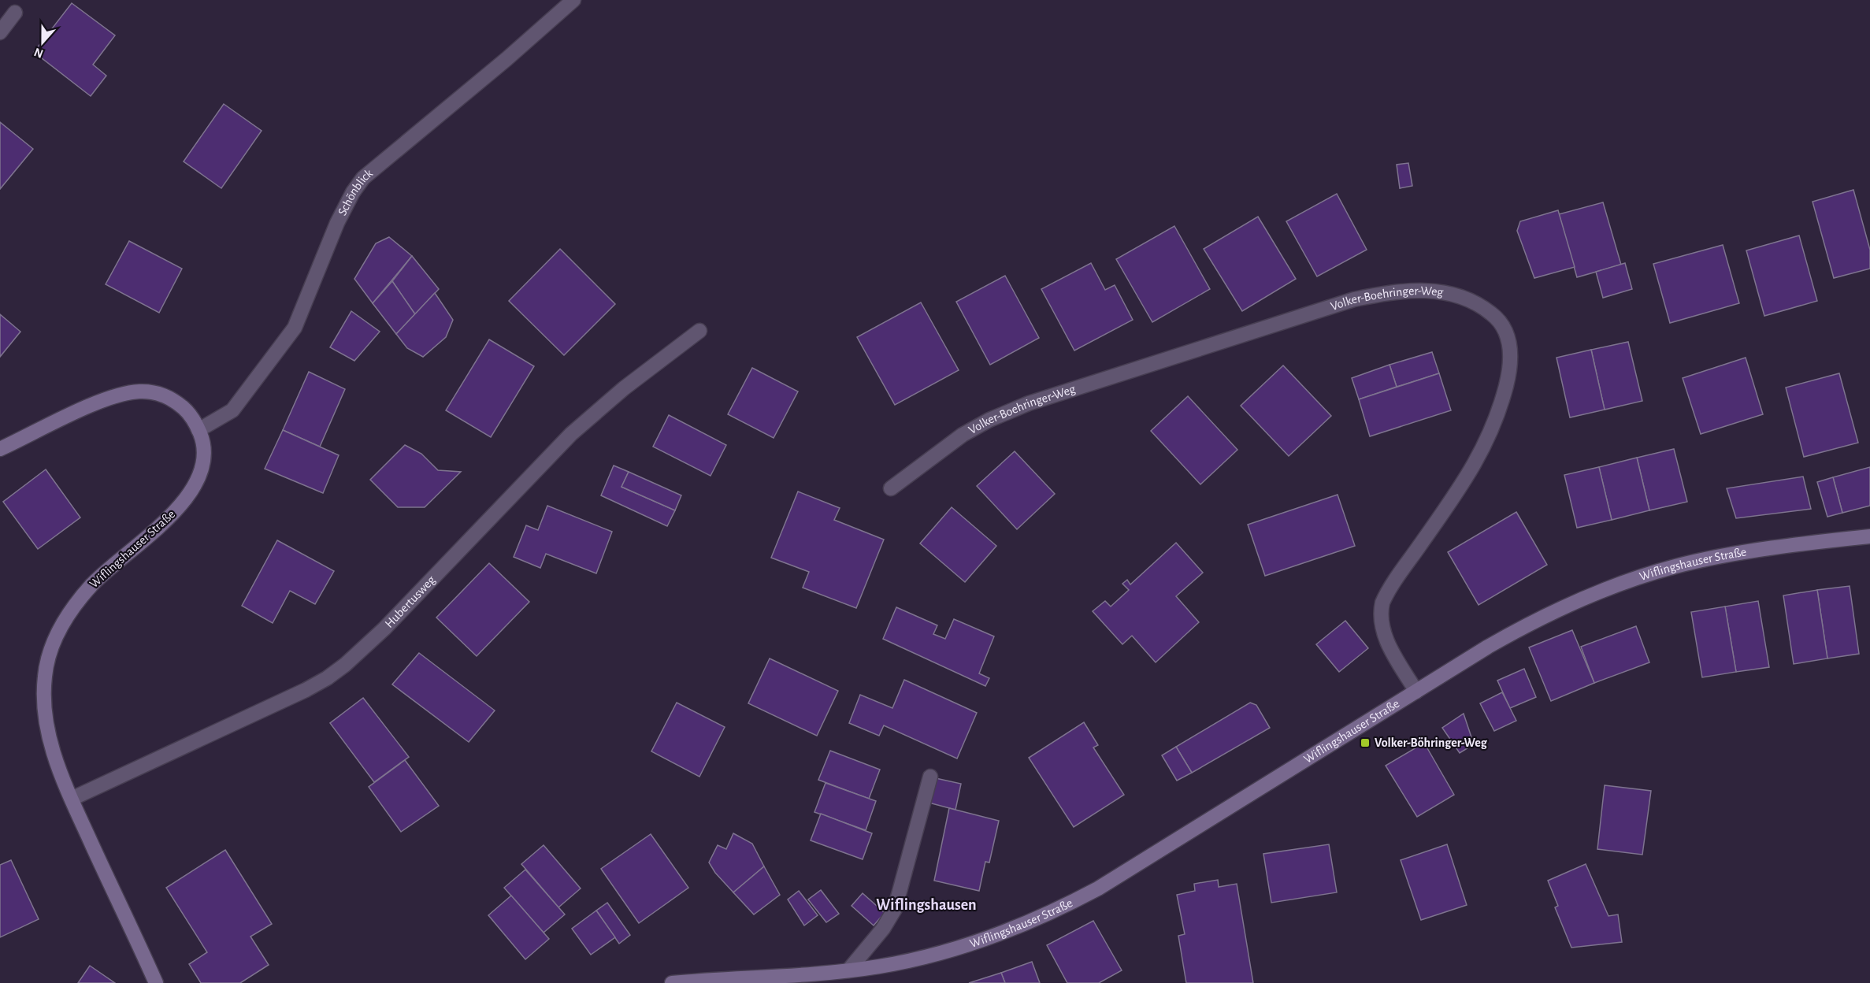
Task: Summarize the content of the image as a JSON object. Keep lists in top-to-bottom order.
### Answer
{
  "streets": {
    "street": [
      "Schönblick",
      "Volker-Boehringer-Weg",
      "Wiflingshauser Straße",
      "Hubertusweg"
    ]
  },
  "crossings": [
    ["Schönblick", "Wiflingshauser Straße"],
    ["Volker-Boehringer-Weg", "Wiflingshauser Straße"],
    ["Wiflingshauser Straße", "Hubertusweg"]
  ],
  "districts": ["Wiflingshausen"],
  "places": {
    "transit": ["Volker-Böhringer-Weg"]
  },
  "north": "bottom"
}
